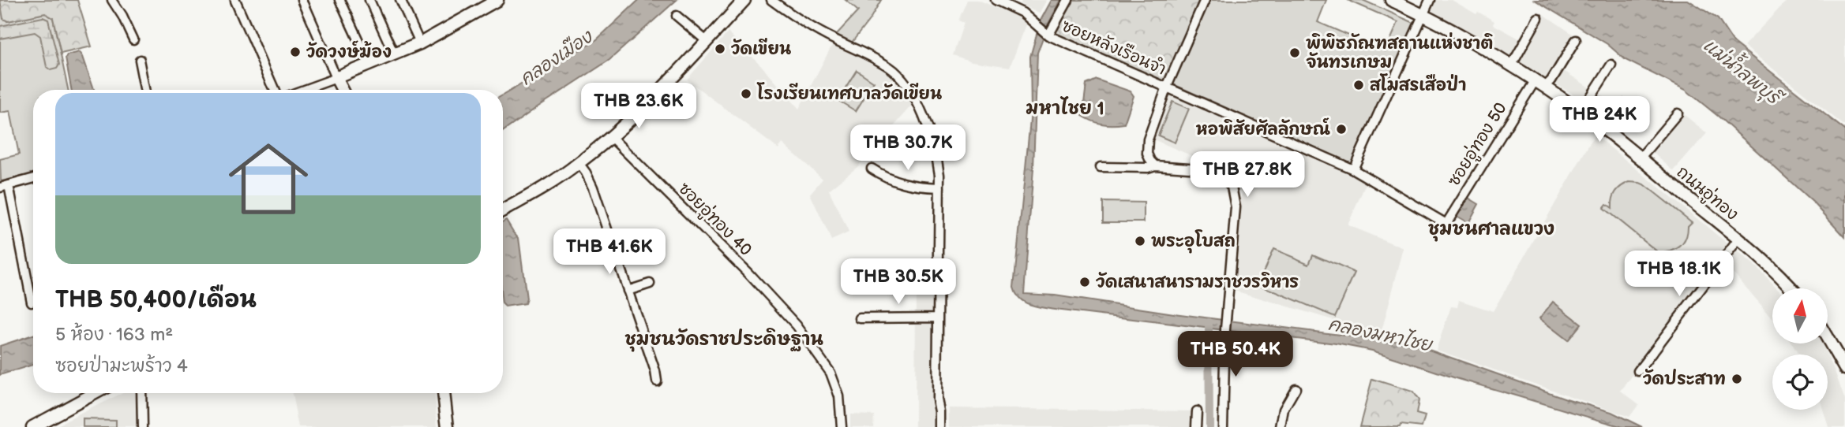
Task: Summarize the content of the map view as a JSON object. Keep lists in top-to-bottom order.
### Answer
{
  "streets": {
    "main road": ["ถนนอู่ทอง"],
    "street": ["ซอยหลังเรือนจำ", "ซอยอู่ทอง 50", "ซอยอู่ทอง 40"]
  },
  "crossings": [
    ["ซอยหลังเรือนจำ", "ซอยอู่ทอง 50"],
    ["ซอยอู่ทอง 50", "ถนนอู่ทอง"]
  ],
  "districts": ["มหาไชย 1", "ชุมชนศาลแขวง", "ชุมชนวัดราชประดิษฐาน"],
  "water": ["คลองเมือง", "แม่น้ำลพบุรี", "คลองมหาไชย"],
  "places": [
    "วัดเขียน",
    "วัดวงษ์ฆ้อง",
    "พิพิธภัณฑสถานแห่งชาติ จันทรเกษม",
    "สโมสรเสือป่า",
    "โรงเรียนเทศบาลวัดเขียน",
    "หอพิสัยศัลลักษณ์",
    "พระอุโบสถ",
    "วัดเสนาสนารามราชวรวิหาร",
    "วัดประสาท"
  ],
  "north": "top",
  "page": {
    "price": [
      "THB 23.6K",
      "THB 24K",
      "THB 30.7K",
      "THB 27.8K",
      "THB 41.6K",
      "THB 18.1K",
      "THB 30.5K",
      "THB 50.4K"
    ],
    "list": [
      {
        "name": "THB 50,400/เดือน",
        "note": "5 ห้อง · 163 m² · ซอยป่ามะพร้าว 4"
      }
    ]
  }
}
